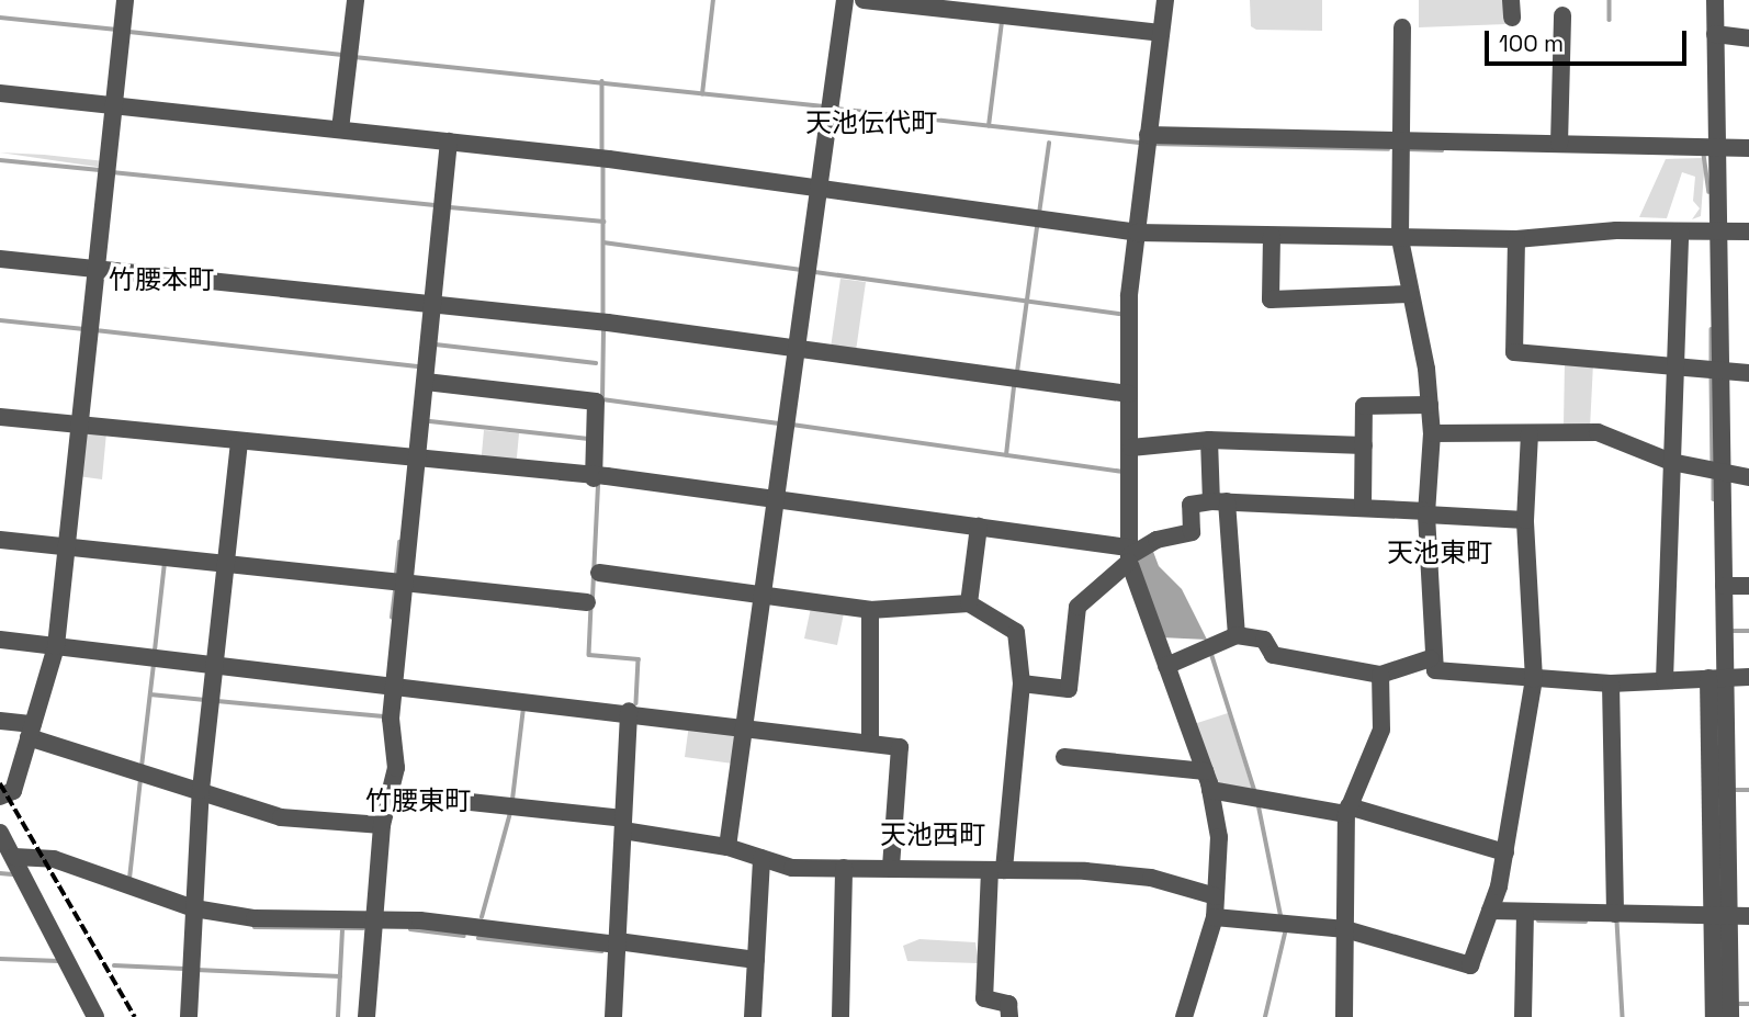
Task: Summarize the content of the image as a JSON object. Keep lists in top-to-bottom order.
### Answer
{
  "districts": [
    "天池伝代町",
    "竹腰本町",
    "天池東町",
    "竹腰東町",
    "天池西町"
  ],
  "scale_bar": "100 m"
}
